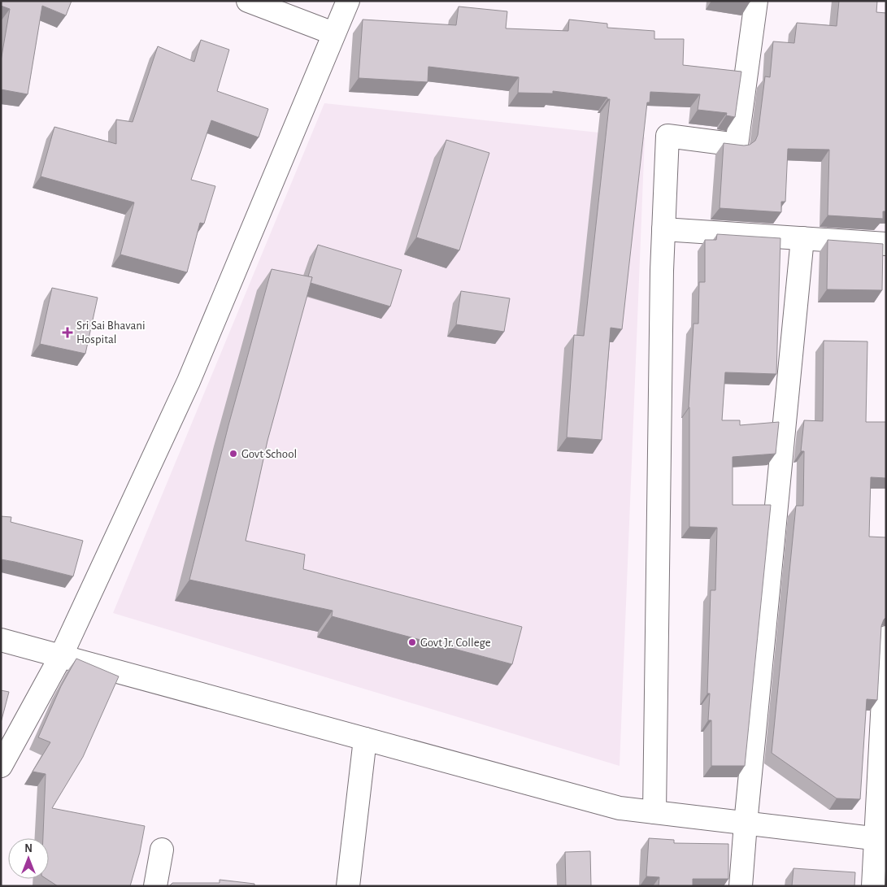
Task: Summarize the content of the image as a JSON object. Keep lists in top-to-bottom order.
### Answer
{
  "places": {
    "health": ["Sri Sai Bhavani Hospital"],
    "other": ["Govt School", "Govt Jr. College"]
  },
  "north": "top"
}
